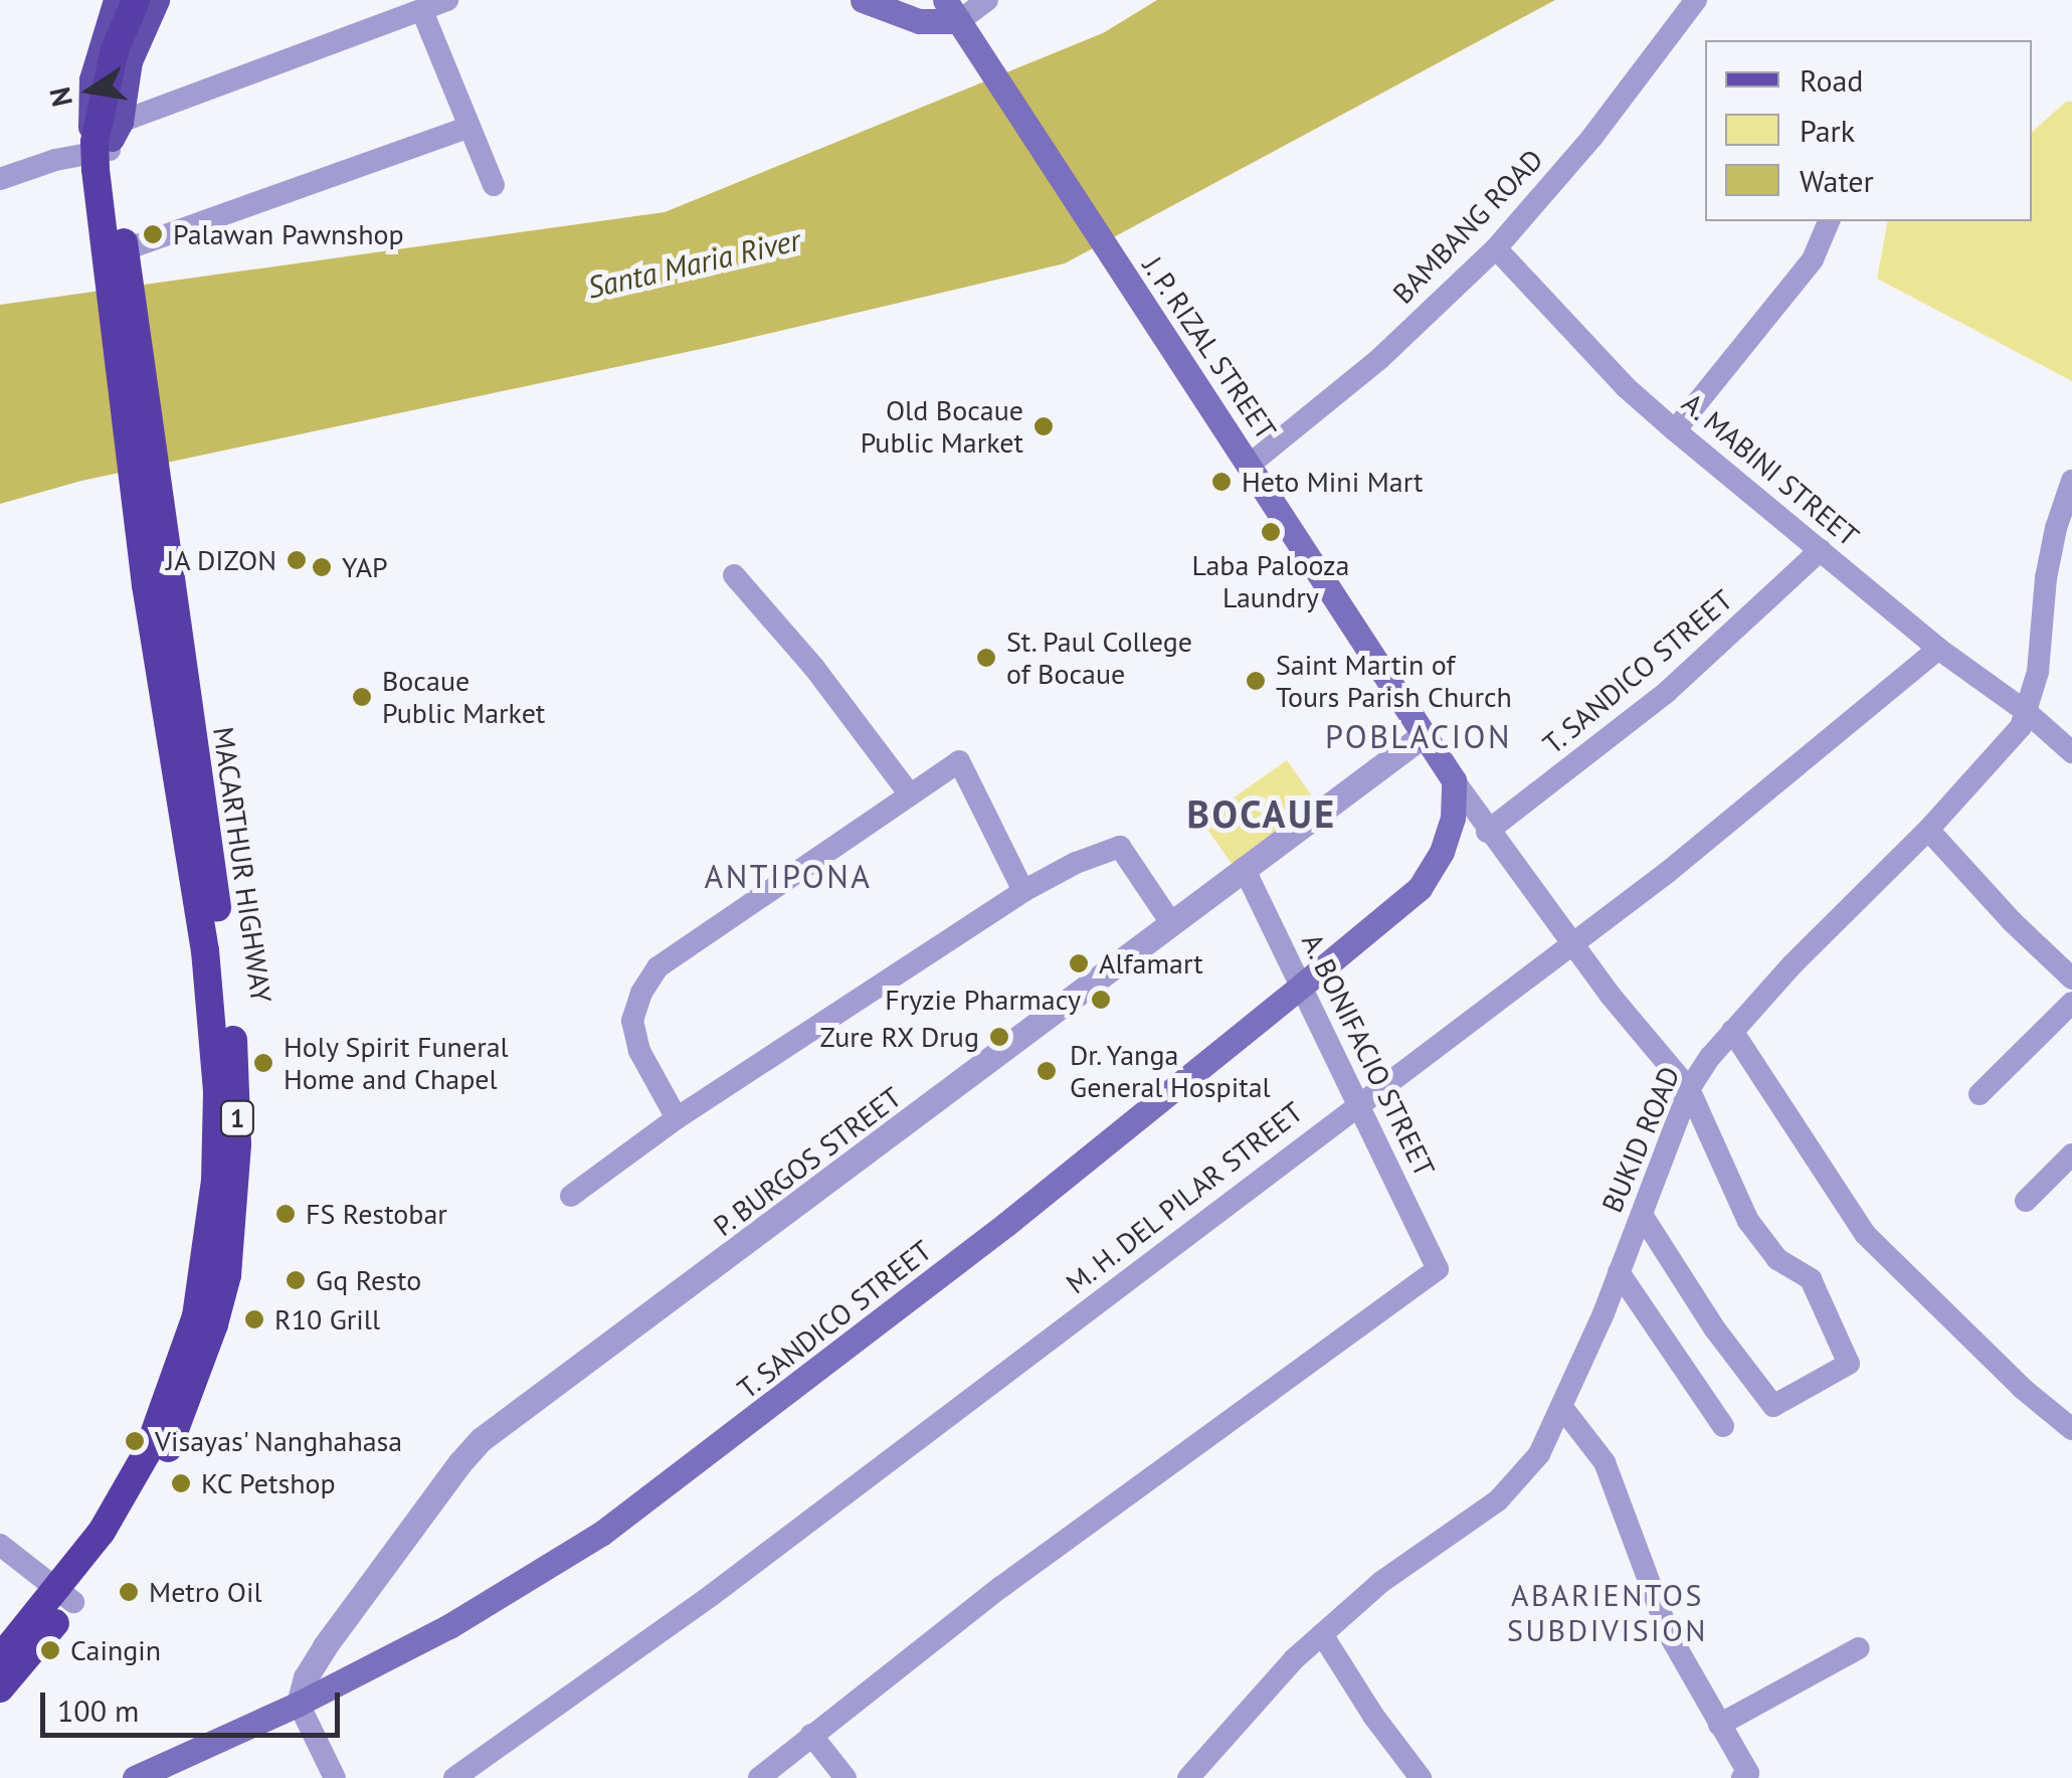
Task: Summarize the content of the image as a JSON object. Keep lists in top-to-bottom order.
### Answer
{
  "streets": {
    "highway": ["MACARTHUR HIGHWAY", "1"],
    "main road": ["J. P. RIZAL STREET", "T. SANDICO STREET"],
    "street": [
      "BAMBANG ROAD",
      "A. MABINI STREET",
      "A. BONIFACIO STREET",
      "BUKID ROAD",
      "P. BURGOS STREET",
      "M. H. DEL PILAR STREET"
    ]
  },
  "crossings": [
    ["BAMBANG ROAD", "J. P. RIZAL STREET"],
    ["BAMBANG ROAD", "A. MABINI STREET"],
    ["J. P. RIZAL STREET", "T. SANDICO STREET"],
    ["J. P. RIZAL STREET", "P. BURGOS STREET"],
    ["A. MABINI STREET", "T. SANDICO STREET"],
    ["A. MABINI STREET", "BUKID ROAD"],
    ["A. MABINI STREET", "M. H. DEL PILAR STREET"],
    ["T. SANDICO STREET", "A. BONIFACIO STREET"],
    ["T. SANDICO STREET", "P. BURGOS STREET"],
    ["MACARTHUR HIGHWAY", "1"],
    ["A. BONIFACIO STREET", "P. BURGOS STREET"],
    ["A. BONIFACIO STREET", "M. H. DEL PILAR STREET"]
  ],
  "districts": [
    "POBLACION",
    "BOCAUE",
    "ANTIPONA",
    "ABARIENTOS SUBDIVISION"
  ],
  "water": ["Santa Maria River"],
  "places": [
    "Palawan Pawnshop",
    "Old Bocaue Public Market",
    "Heto Mini Mart",
    "Laba Palooza Laundry",
    "JA DIZON",
    "YAP",
    "St. Paul College of Bocaue",
    "Saint Martin of Tours Parish Church",
    "Bocaue Public Market",
    "Alfamart",
    "Fryzie Pharmacy",
    "Zure RX Drug",
    "Holy Spirit Funeral Home and Chapel",
    "Dr. Yanga General Hospital",
    "FS Restobar",
    "Gq Resto",
    "R10 Grill",
    "Visayas' Nanghahasa",
    "KC Petshop",
    "Metro Oil",
    "Caingin"
  ],
  "legend": ["Road", "Park", "Water"],
  "scale_bar": "100 m",
  "north": "left"
}
